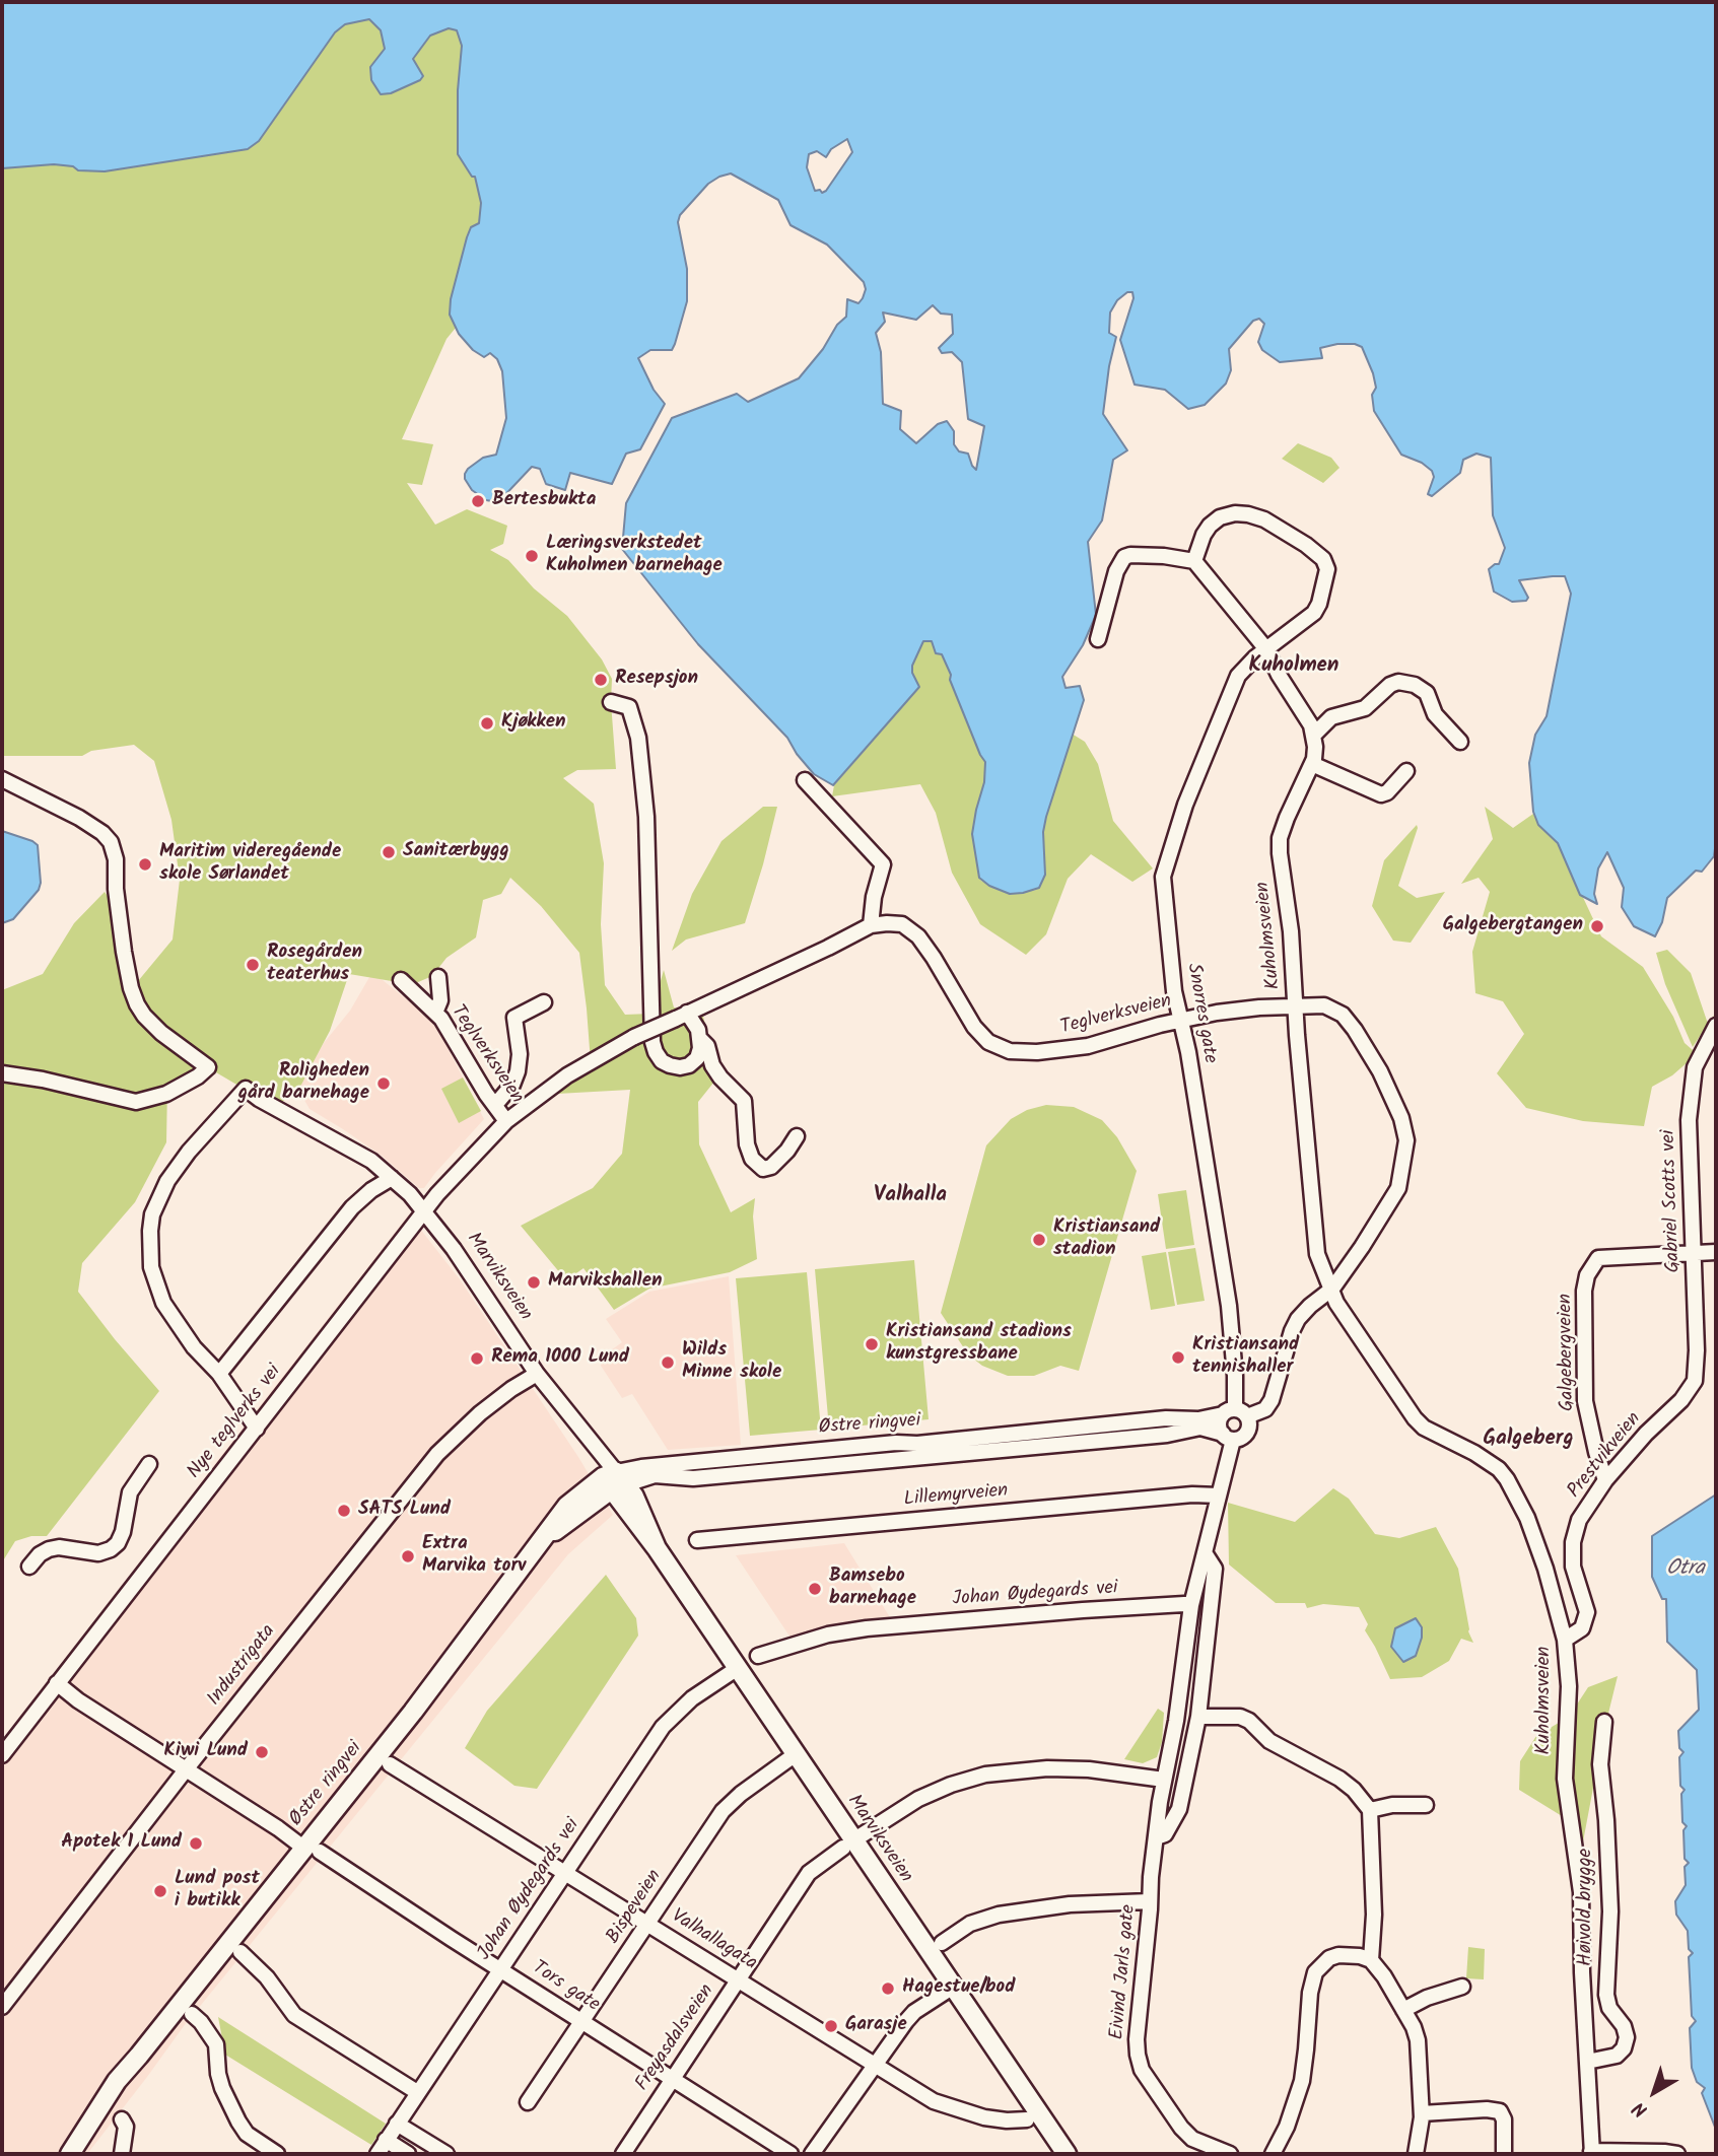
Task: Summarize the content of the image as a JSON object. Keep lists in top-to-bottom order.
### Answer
{
  "streets": {
    "main road": ["Marviksveien", "Østre ringvei"],
    "street": [
      "Kuholmsveien",
      "Snorres gate",
      "Teglverksveien",
      "Gabriel Scotts vei",
      "Galgebergveien",
      "Nye teglverks vei",
      "Prestvikveien",
      "Lillemyrveien",
      "Johan Øydegards vei",
      "Industrigata",
      "Bispeveien",
      "Høivold brygge",
      "Valhallagata",
      "Eivind Jarls gate",
      "Tors gate",
      "Freyasdalsveien"
    ]
  },
  "crossings": [
    ["Kuholmsveien", "Snorres gate"],
    ["Kuholmsveien", "Teglverksveien"],
    ["Kuholmsveien", "Østre ringvei"],
    ["Kuholmsveien", "Prestvikveien"],
    ["Kuholmsveien", "Høivold brygge"],
    ["Snorres gate", "Teglverksveien"],
    ["Snorres gate", "Østre ringvei"],
    ["Snorres gate", "Eivind Jarls gate"],
    ["Teglverksveien", "Nye teglverks vei"],
    ["Gabriel Scotts vei", "Galgebergveien"],
    ["Gabriel Scotts vei", "Prestvikveien"],
    ["Marviksveien", "Nye teglverks vei"],
    ["Marviksveien", "Østre ringvei"],
    ["Marviksveien", "Johan Øydegards vei"],
    ["Marviksveien", "Industrigata"],
    ["Marviksveien", "Bispeveien"],
    ["Marviksveien", "Freyasdalsveien"],
    ["Galgebergveien", "Prestvikveien"],
    ["Nye teglverks vei", "Tors gate"],
    ["Østre ringvei", "Eivind Jarls gate"],
    ["Østre ringvei", "Tors gate"],
    ["Lillemyrveien", "Eivind Jarls gate"],
    ["Johan Øydegards vei", "Valhallagata"],
    ["Johan Øydegards vei", "Eivind Jarls gate"],
    ["Johan Øydegards vei", "Tors gate"],
    ["Industrigata", "Tors gate"],
    ["Bispeveien", "Valhallagata"],
    ["Bispeveien", "Tors gate"],
    ["Valhallagata", "Freyasdalsveien"],
    ["Eivind Jarls gate", "Freyasdalsveien"],
    ["Tors gate", "Freyasdalsveien"]
  ],
  "districts": ["Kuholmen", "Valhalla", "Galgeberg"],
  "water": ["Otra"],
  "places": [
    "Bertesbukta",
    "Læringsverkstedet Kuholmen barnehage",
    "Resepsjon",
    "Kjøkken",
    "Sanitærbygg",
    "Maritim videregående skole Sørlandet",
    "Galgebergtangen",
    "Rosegården teaterhus",
    "Roligheden gård barnehage",
    "Kristiansand stadion",
    "Marvikshallen",
    "Kristiansand stadions kunstgressbane",
    "Kristiansand tennishaller",
    "Rema 1000 Lund",
    "Wilds Minne skole",
    "SATS Lund",
    "Extra Marvika torv",
    "Bamsebo barnehage",
    "Kiwi Lund",
    "Apotek 1 Lund",
    "Lund post i butikk",
    "Hagestue/bod",
    "Garasje"
  ],
  "north": "bottom left"
}
